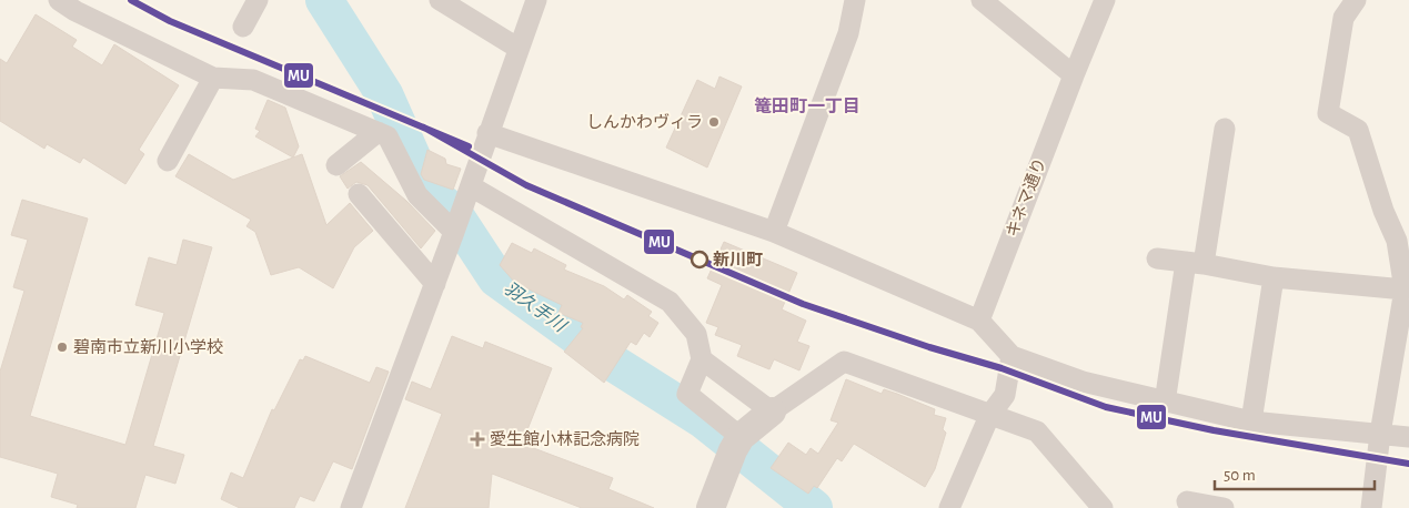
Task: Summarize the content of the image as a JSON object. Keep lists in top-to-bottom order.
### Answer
{
  "streets": {
    "street": ["キネマ通り"]
  },
  "districts": ["篭田町一丁目"],
  "water": ["羽久手川"],
  "places": {
    "other": ["しんかわヴィラ", "新川町", "碧南市立新川小学校"],
    "health": ["愛生館小林記念病院"]
  },
  "lines": ["transit line MU"],
  "scale_bar": "50 m"
}
